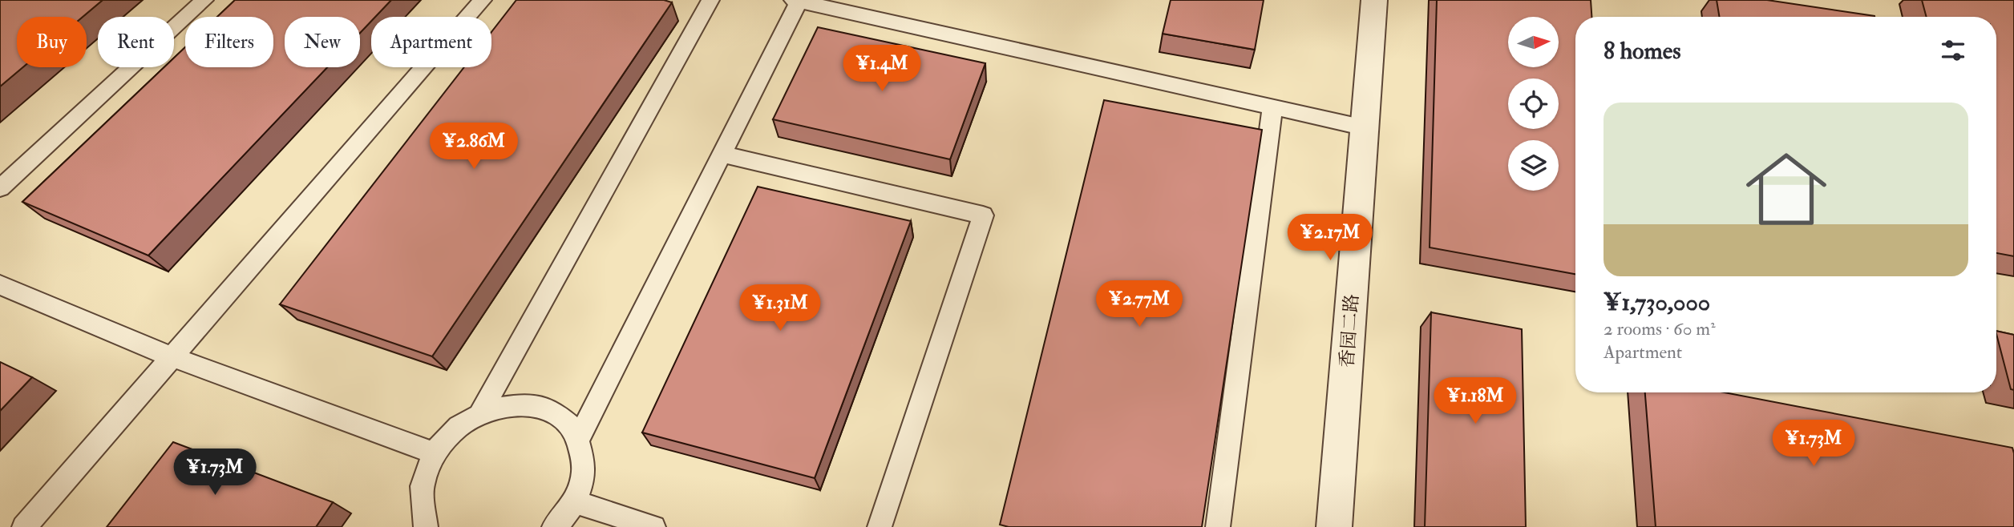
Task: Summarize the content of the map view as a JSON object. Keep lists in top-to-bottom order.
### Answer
{
  "streets": {
    "street": ["香园二路"]
  },
  "north": "right",
  "page": {
    "chip": [
      "Buy",
      "Rent",
      "Filters",
      "New",
      "Apartment"
    ],
    "heading": "8 homes",
    "price": [
      "¥1.4M",
      "¥2.86M",
      "¥2.17M",
      "¥2.77M",
      "¥1.31M",
      "¥1.18M",
      "¥1.73M",
      "¥1.73M"
    ],
    "list": [
      {
        "name": "¥1,730,000",
        "note": "2 rooms · 60 m² · Apartment"
      }
    ]
  }
}
